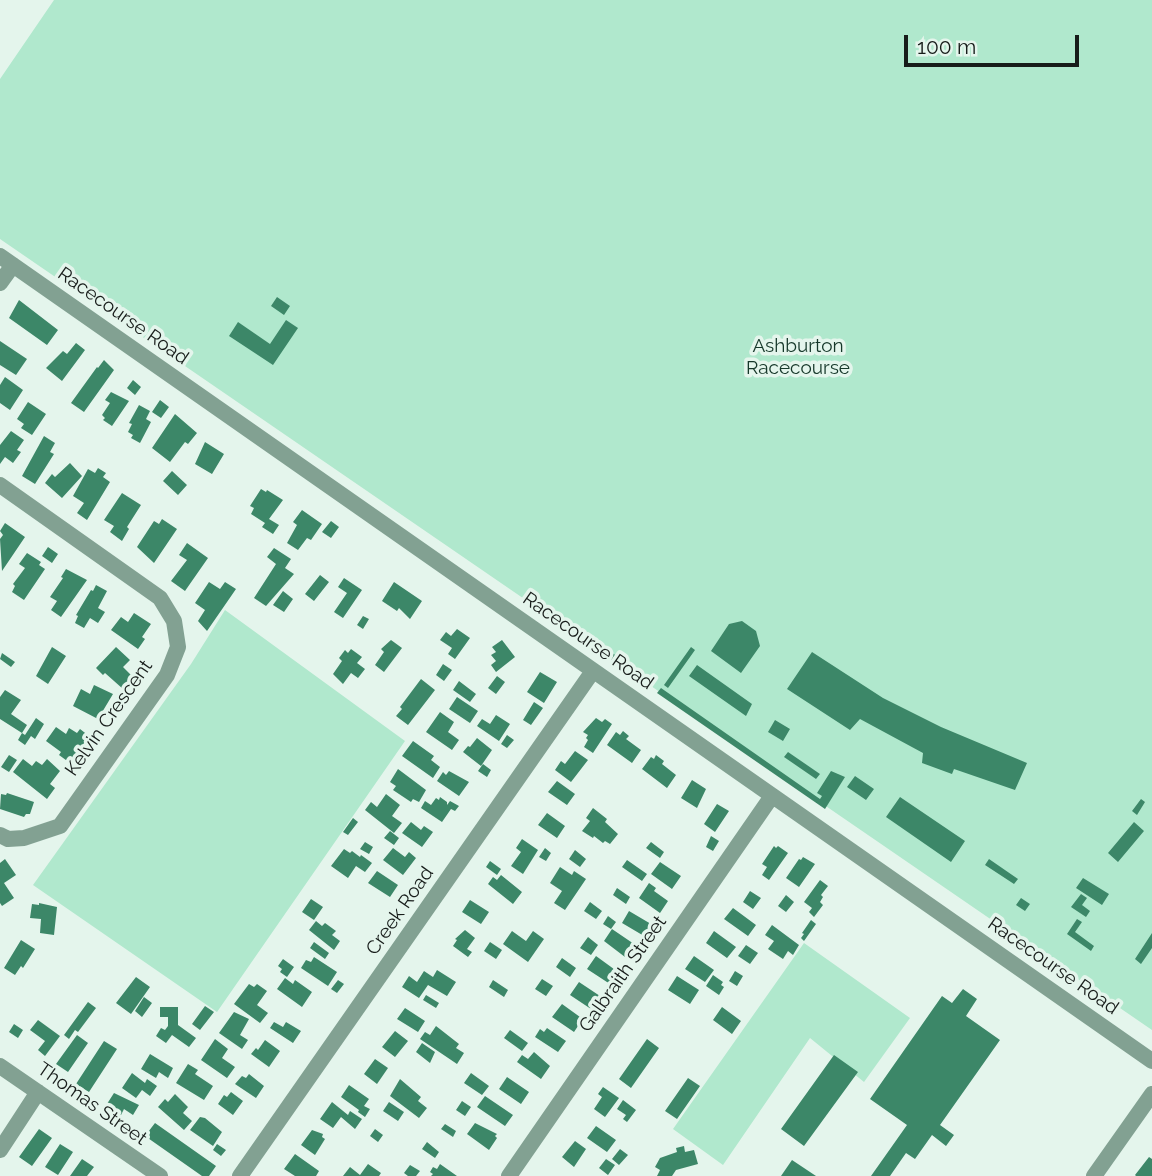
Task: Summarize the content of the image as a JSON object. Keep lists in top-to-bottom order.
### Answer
{
  "streets": {
    "street": [
      "Racecourse Road",
      "Kelvin Crescent",
      "Creek Road",
      "Galbraith Street",
      "Thomas Street"
    ]
  },
  "crossings": [
    ["Racecourse Road", "Creek Road"],
    ["Racecourse Road", "Galbraith Street"]
  ],
  "parks": ["Ashburton Racecourse"],
  "scale_bar": "100 m"
}
